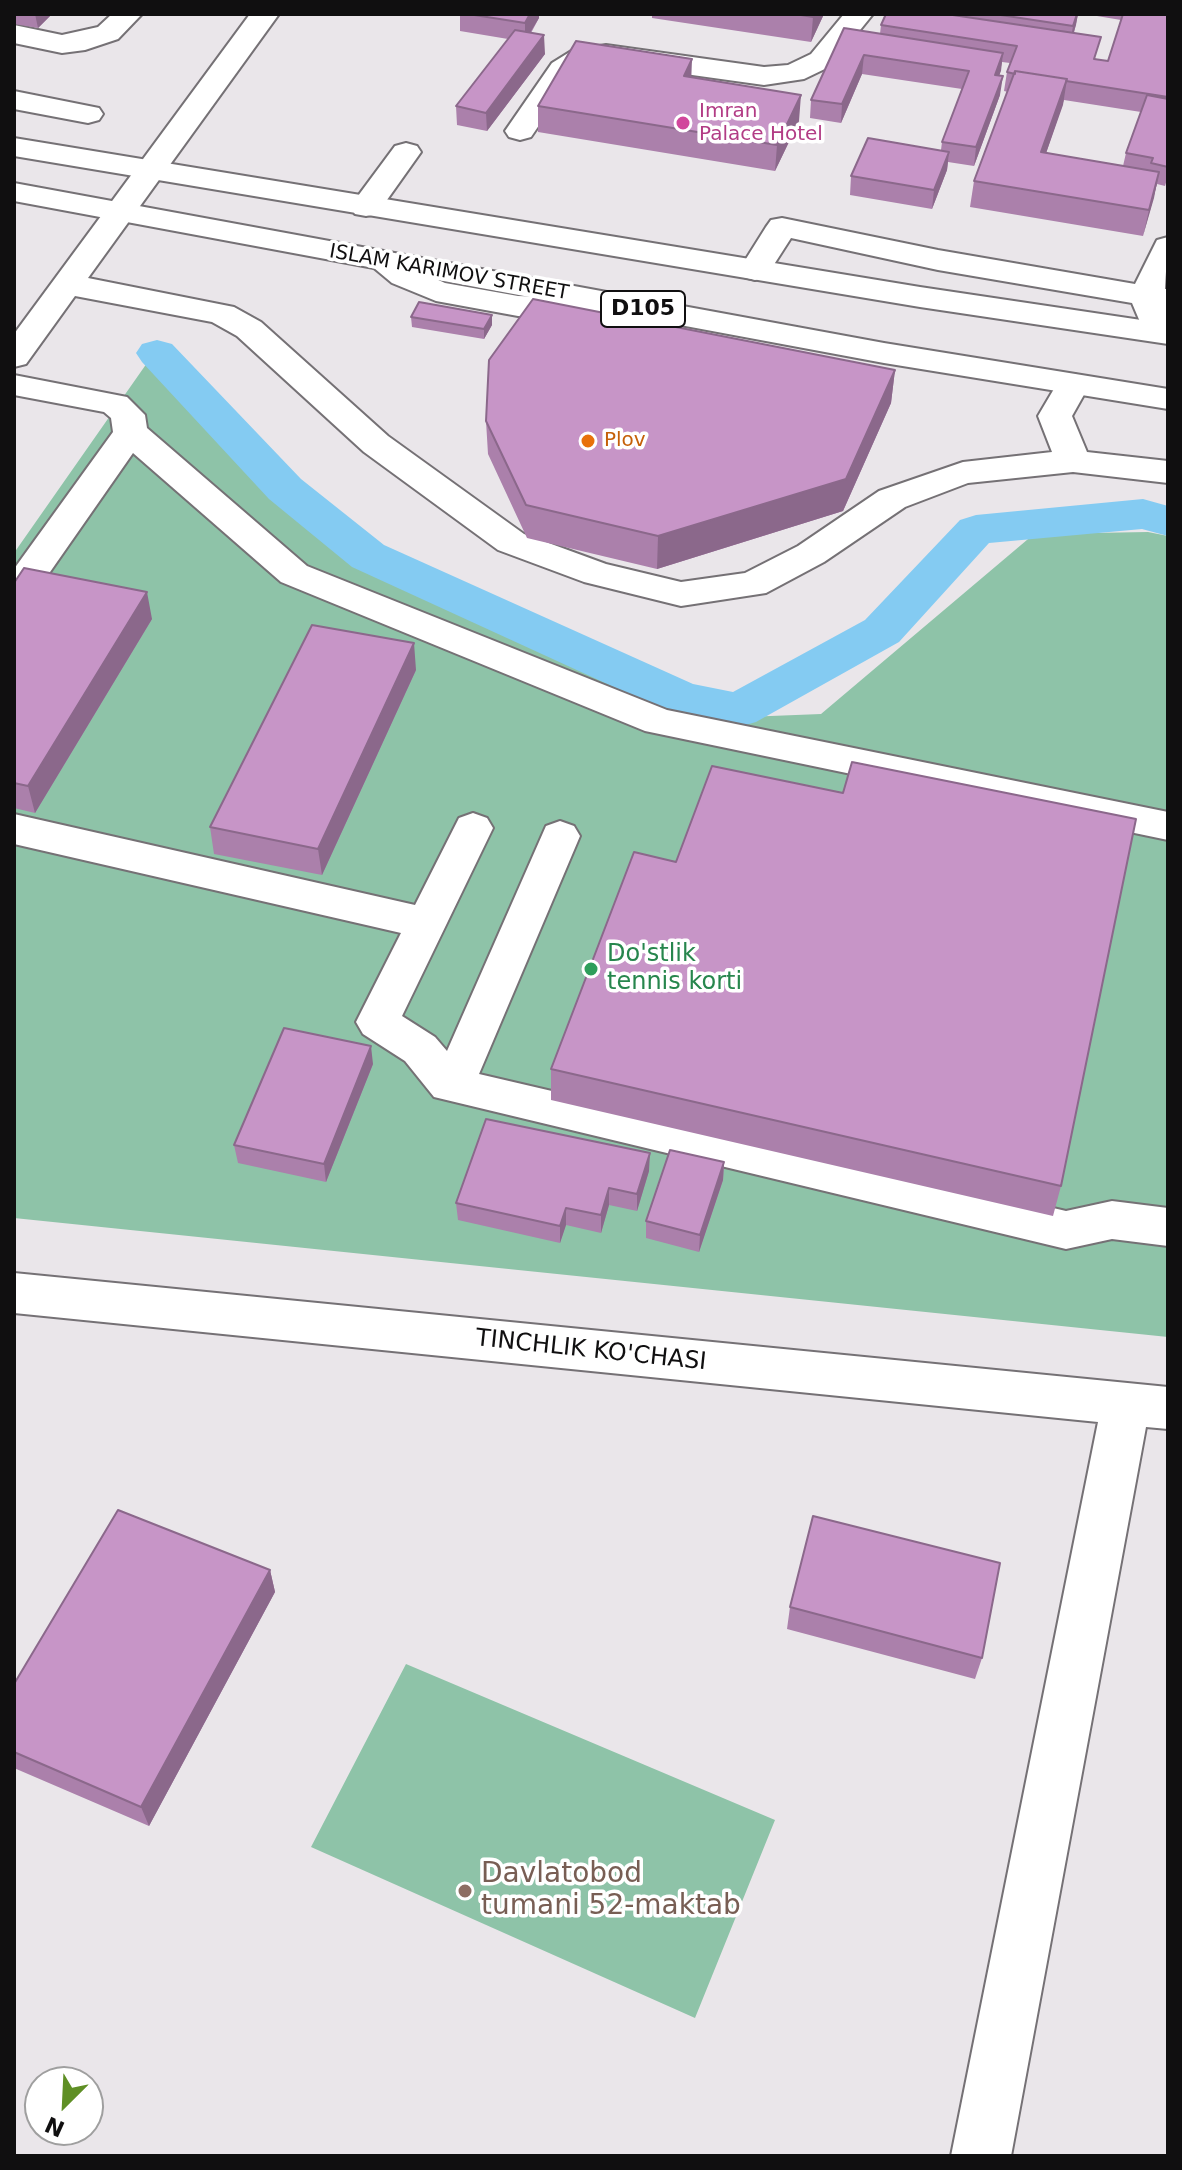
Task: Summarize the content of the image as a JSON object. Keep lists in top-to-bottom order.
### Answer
{
  "streets": {
    "main road": ["ISLAM KARIMOV STREET", "D105", "TINCHLIK KO'CHASI"]
  },
  "places": [
    "Imran Palace Hotel",
    "Plov",
    "Do'stlik tennis korti",
    "Davlatobod tumani 52-maktab"
  ],
  "north": "bottom left"
}
